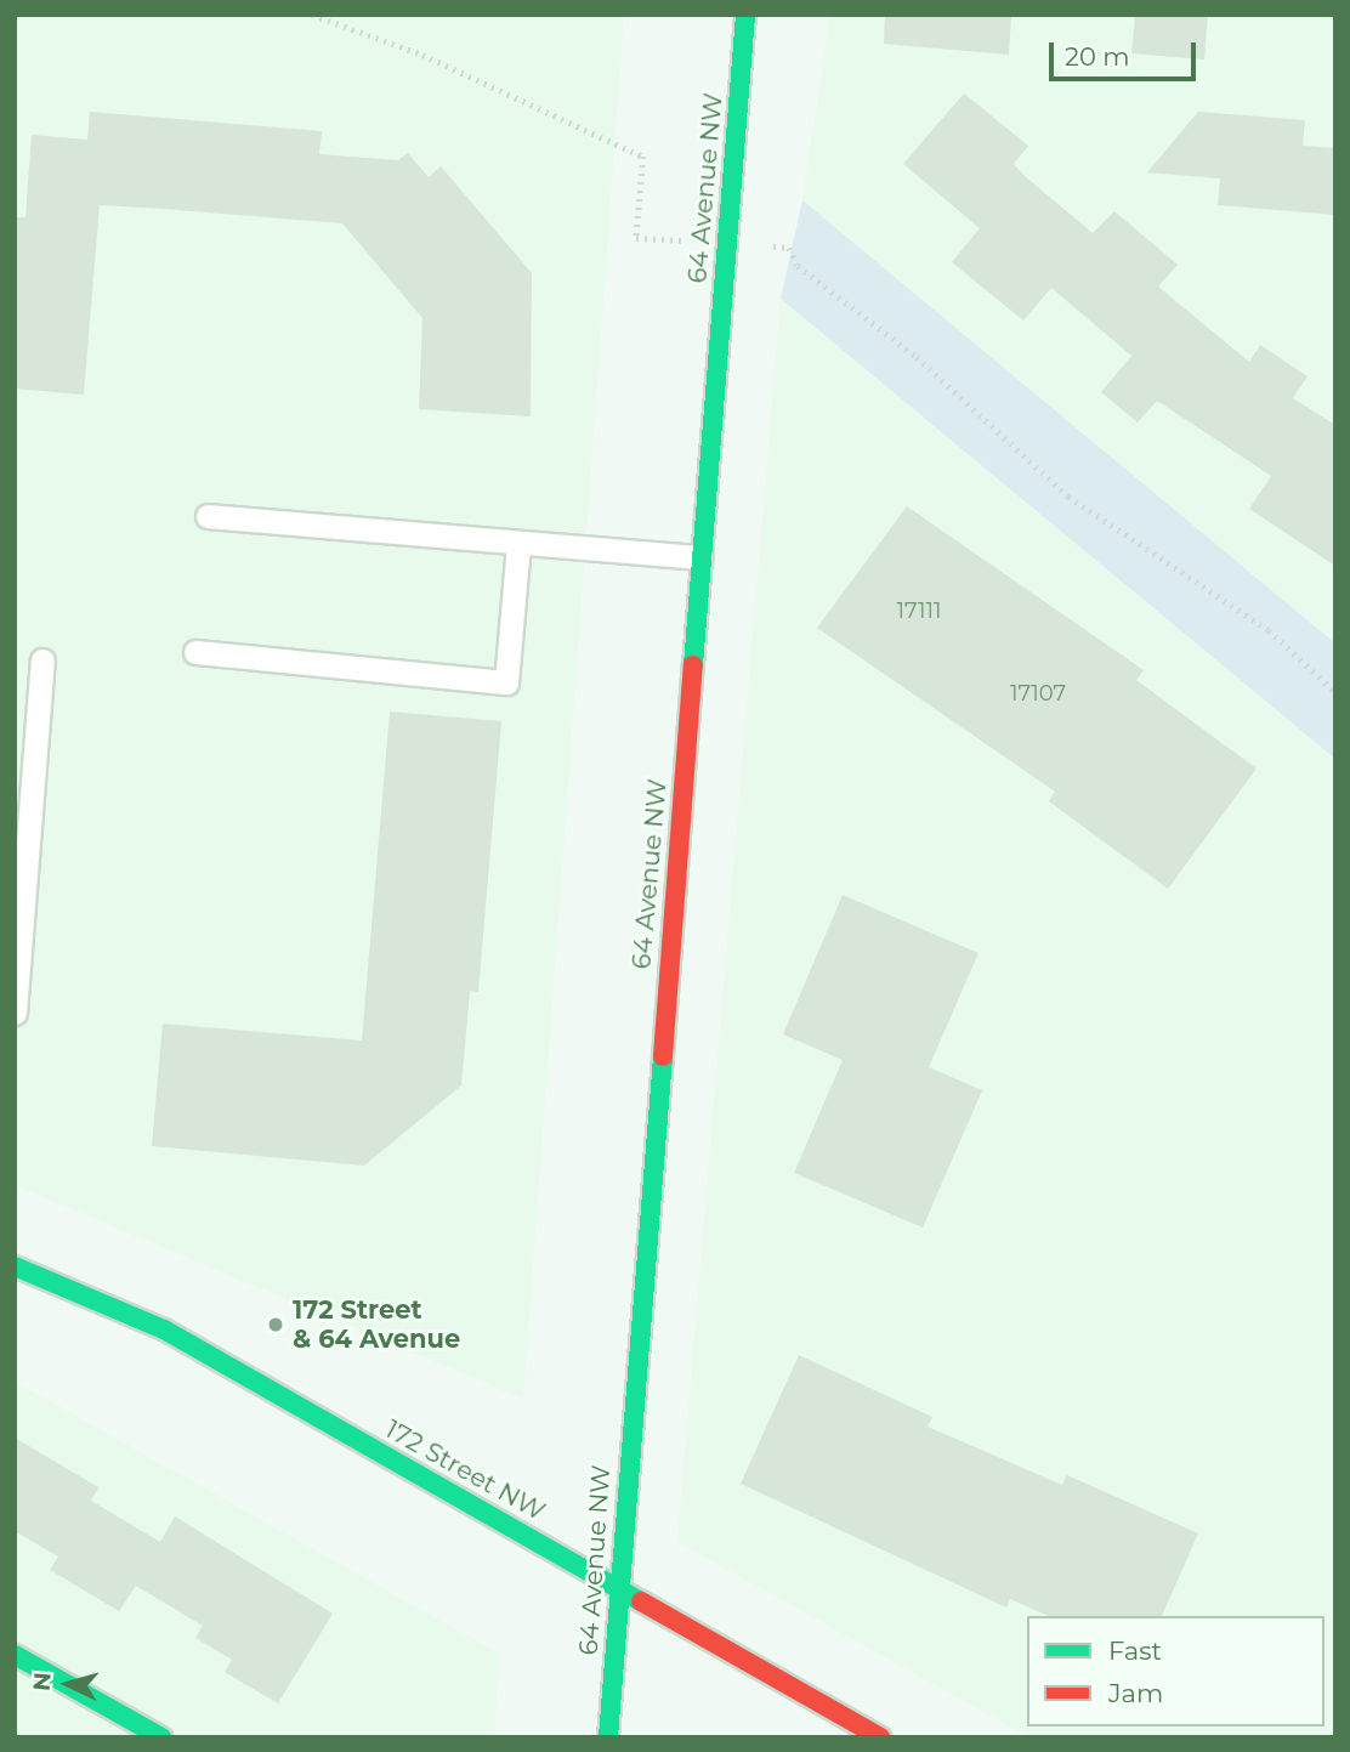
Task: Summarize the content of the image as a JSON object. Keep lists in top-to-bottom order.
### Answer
{
  "streets": {
    "street": ["64 Avenue NW", "172 Street NW"]
  },
  "crossings": [
    ["64 Avenue NW", "172 Street NW"]
  ],
  "places": ["172 Street & 64 Avenue"],
  "house_numbers": ["17111", "17107"],
  "legend": ["Fast", "Jam"],
  "scale_bar": "20 m",
  "north": "left"
}
